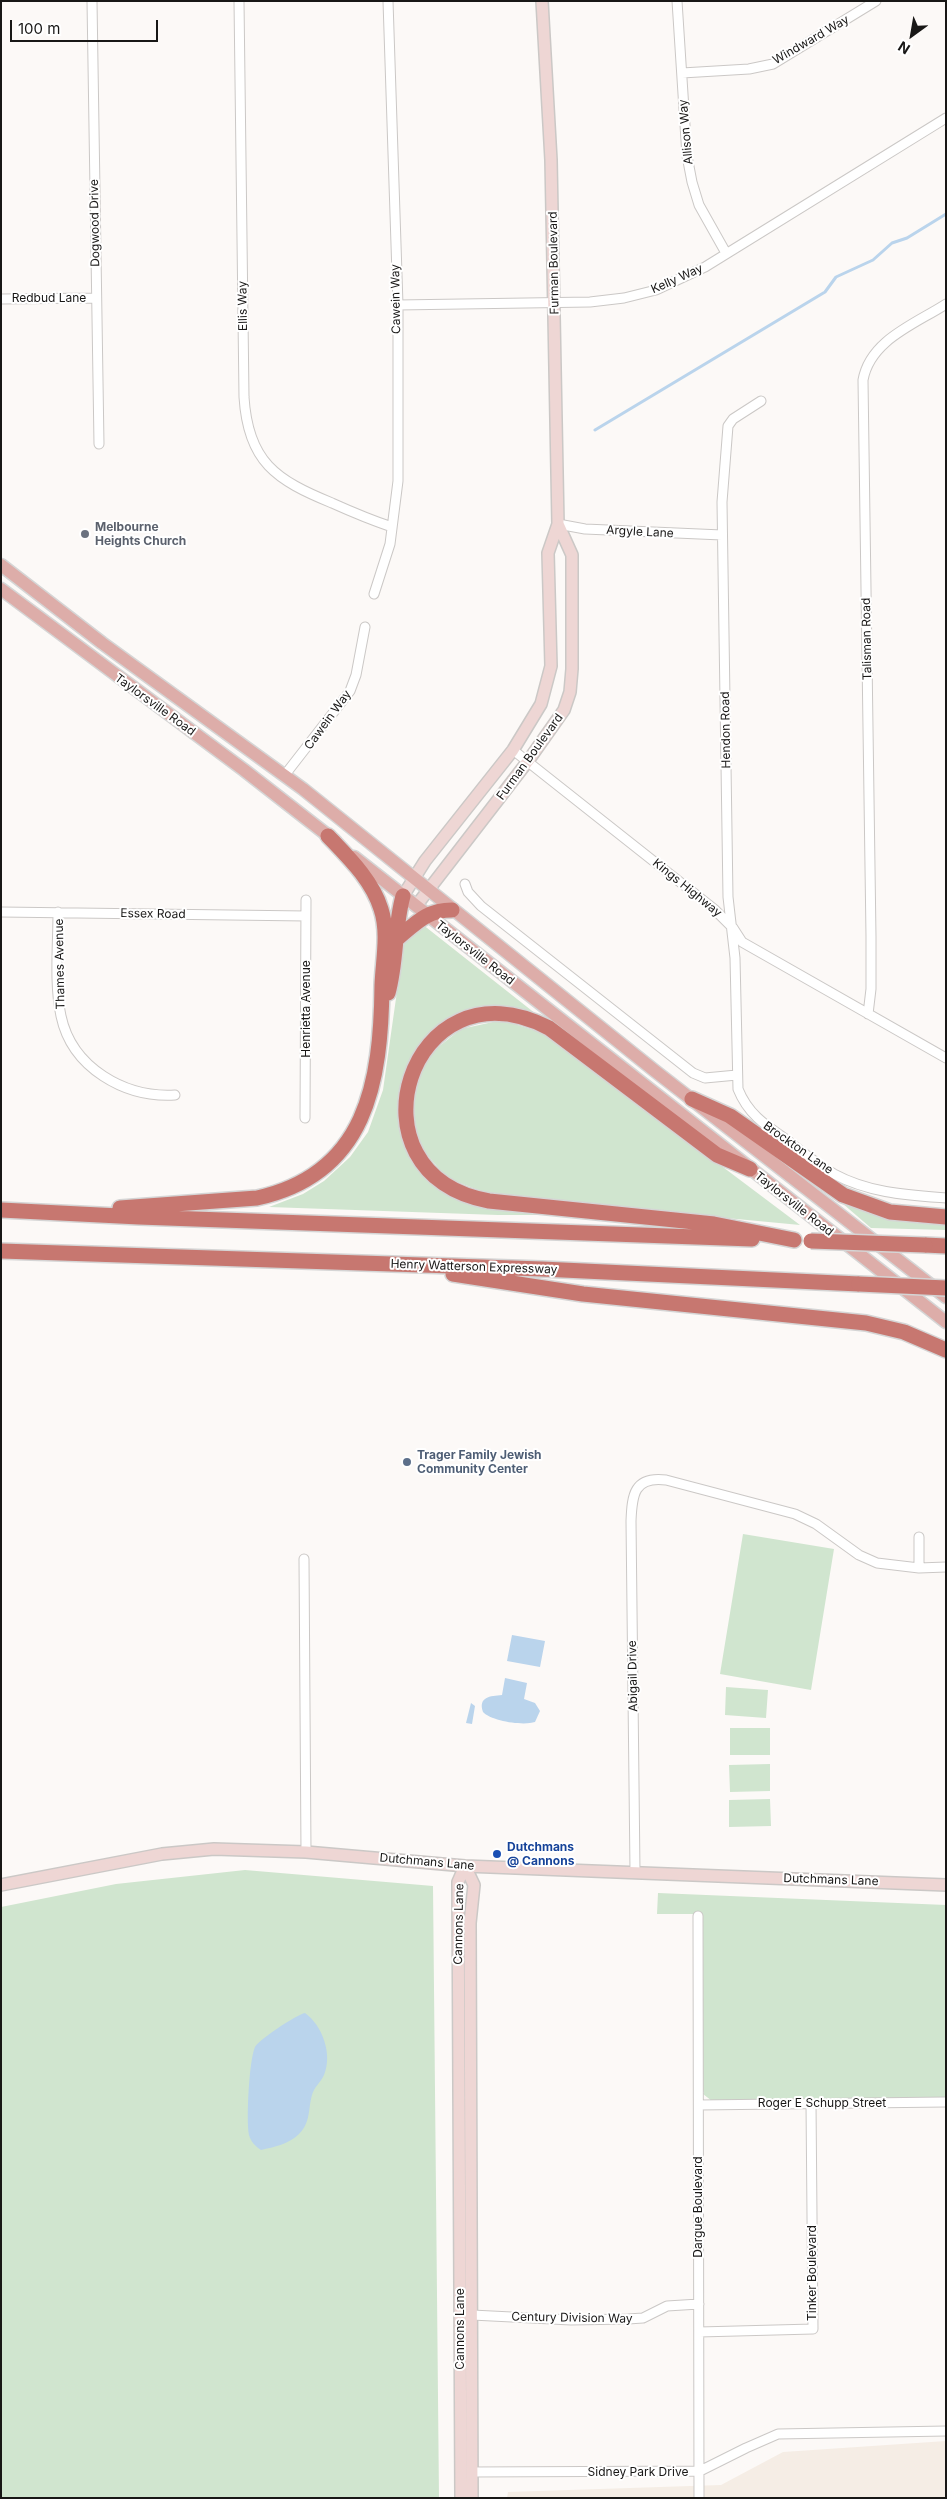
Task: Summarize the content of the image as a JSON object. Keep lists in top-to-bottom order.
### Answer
{
  "streets": {
    "highway": ["Henry Watterson Expressway"],
    "main road": [
      "Furman Boulevard",
      "Taylorsville Road",
      "Dutchmans Lane",
      "Cannons Lane"
    ],
    "street": [
      "Windward Way",
      "Allison Way",
      "Dogwood Drive",
      "Kelly Way",
      "Redbud Lane",
      "Cawein Way",
      "Ellis Way",
      "Argyle Lane",
      "Talisman Road",
      "Hendon Road",
      "Kings Highway",
      "Essex Road",
      "Thames Avenue",
      "Henrietta Avenue",
      "Brockton Lane",
      "Abigail Drive",
      "Roger E Schupp Street",
      "Dargue Boulevard",
      "Tinker Boulevard",
      "Century Division Way",
      "Sidney Park Drive"
    ]
  },
  "crossings": [
    ["Windward Way", "Allison Way"],
    ["Allison Way", "Kelly Way"],
    ["Dogwood Drive", "Redbud Lane"],
    ["Furman Boulevard", "Kelly Way"],
    ["Furman Boulevard", "Argyle Lane"],
    ["Furman Boulevard", "Taylorsville Road"],
    ["Furman Boulevard", "Kings Highway"],
    ["Kelly Way", "Cawein Way"],
    ["Cawein Way", "Ellis Way"],
    ["Cawein Way", "Taylorsville Road"],
    ["Argyle Lane", "Hendon Road"],
    ["Talisman Road", "Kings Highway"],
    ["Hendon Road", "Kings Highway"],
    ["Hendon Road", "Brockton Lane"],
    ["Essex Road", "Thames Avenue"],
    ["Essex Road", "Henrietta Avenue"],
    ["Abigail Drive", "Dutchmans Lane"],
    ["Dutchmans Lane", "Cannons Lane"],
    ["Cannons Lane", "Century Division Way"],
    ["Cannons Lane", "Sidney Park Drive"],
    ["Roger E Schupp Street", "Dargue Boulevard"],
    ["Roger E Schupp Street", "Tinker Boulevard"],
    ["Dargue Boulevard", "Tinker Boulevard"],
    ["Dargue Boulevard", "Century Division Way"],
    ["Dargue Boulevard", "Sidney Park Drive"]
  ],
  "places": ["Melbourne Heights Church", "Trager Family Jewish Community Center", "Dutchmans @ Cannons"],
  "scale_bar": "100 m",
  "north": "bottom left"
}
